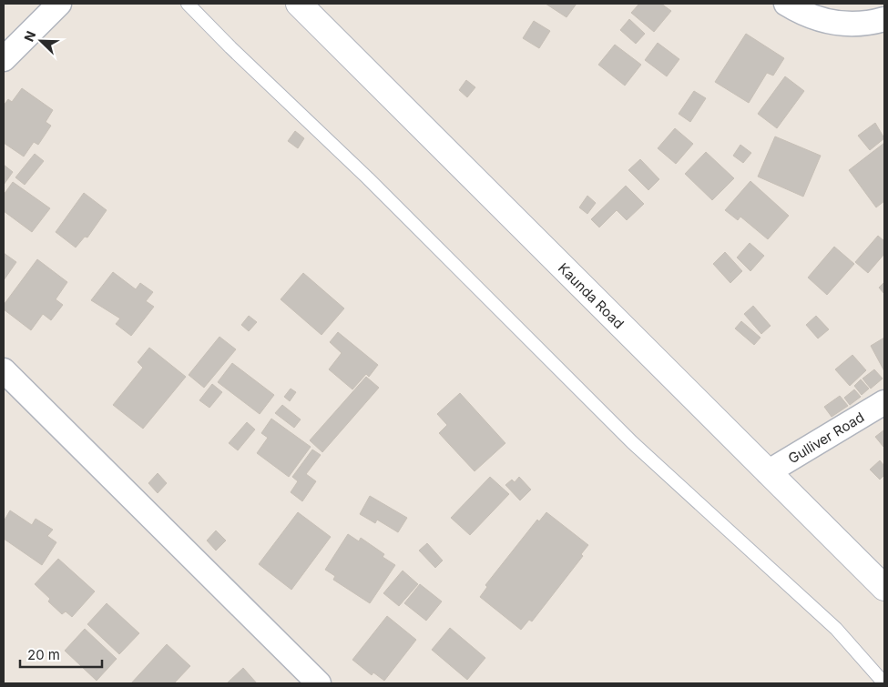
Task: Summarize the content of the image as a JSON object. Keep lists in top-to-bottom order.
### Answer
{
  "streets": {
    "main road": ["Kaunda Road"],
    "street": ["Gulliver Road"]
  },
  "crossings": [
    ["Kaunda Road", "Gulliver Road"]
  ],
  "scale_bar": "20 m",
  "north": "top left"
}
